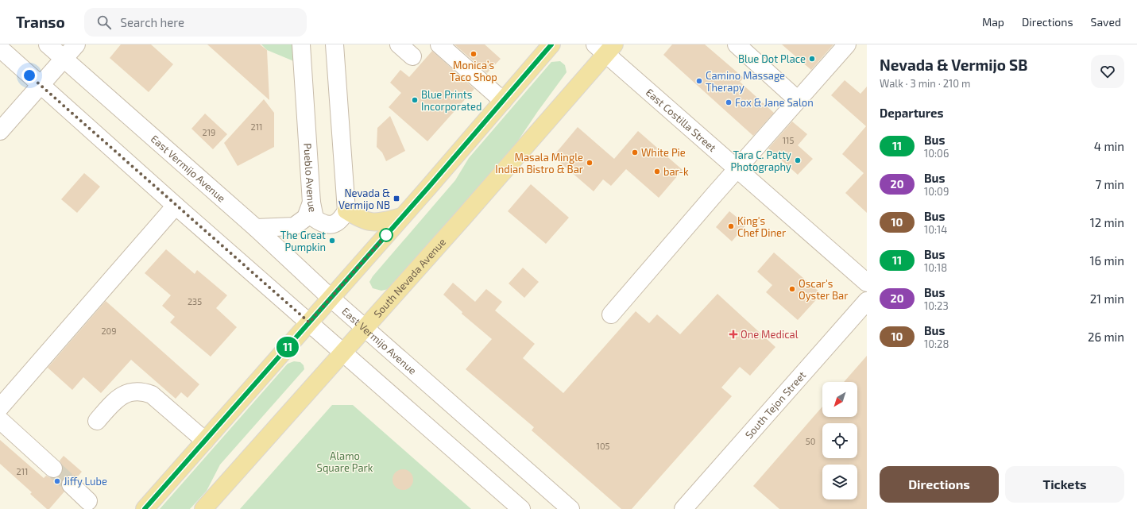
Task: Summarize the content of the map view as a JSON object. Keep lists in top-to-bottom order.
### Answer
{
  "streets": {
    "main road": ["South Nevada Avenue"],
    "street": [
      "East Costilla Street",
      "East Vermijo Avenue",
      "Pueblo Avenue",
      "South Tejon Street"
    ]
  },
  "crossings": [
    ["East Costilla Street", "South Nevada Avenue"],
    ["East Vermijo Avenue", "South Nevada Avenue"]
  ],
  "parks": ["Alamo Square Park"],
  "places": {
    "other": [
      "Monica’s Taco Shop",
      "Blue Dot Place",
      "Camino Massage Therapy",
      "Blue Prints Incorporated",
      "Fox & Jane Salon",
      "White Pie",
      "Tara C. Patty Photography",
      "Masala Mingle Indian Bistro & Bar",
      "bar-k",
      "King's Chef Diner",
      "The Great Pumpkin",
      "Oscar's Oyster Bar",
      "Jiffy Lube"
    ],
    "transit": ["Nevada & Vermijo NB"],
    "health": ["One Medical"]
  },
  "lines": ["bus line 11"],
  "house_numbers": [
    "211",
    "219",
    "115",
    "235",
    "209",
    "50",
    "105",
    "211"
  ],
  "north": "bottom left",
  "page": {
    "header": "Transo",
    "search": "Search here",
    "nav": ["Map", "Directions", "Saved"],
    "on_map": "11",
    "heading": [
      ["Nevada & Vermijo SB", "Walk · 3 min · 210 m"],
      "Departures"
    ],
    "list": [
      {
        "mark": "11",
        "name": "Bus",
        "note": "10:06",
        "value": "4 min"
      },
      {
        "mark": "20",
        "name": "Bus",
        "note": "10:09",
        "value": "7 min"
      },
      {
        "mark": "10",
        "name": "Bus",
        "note": "10:14",
        "value": "12 min"
      },
      {
        "mark": "11",
        "name": "Bus",
        "note": "10:18",
        "value": "16 min"
      },
      {
        "mark": "20",
        "name": "Bus",
        "note": "10:23",
        "value": "21 min"
      },
      {
        "mark": "10",
        "name": "Bus",
        "note": "10:28",
        "value": "26 min"
      }
    ],
    "buttons": ["Directions", "Tickets"]
  }
}
